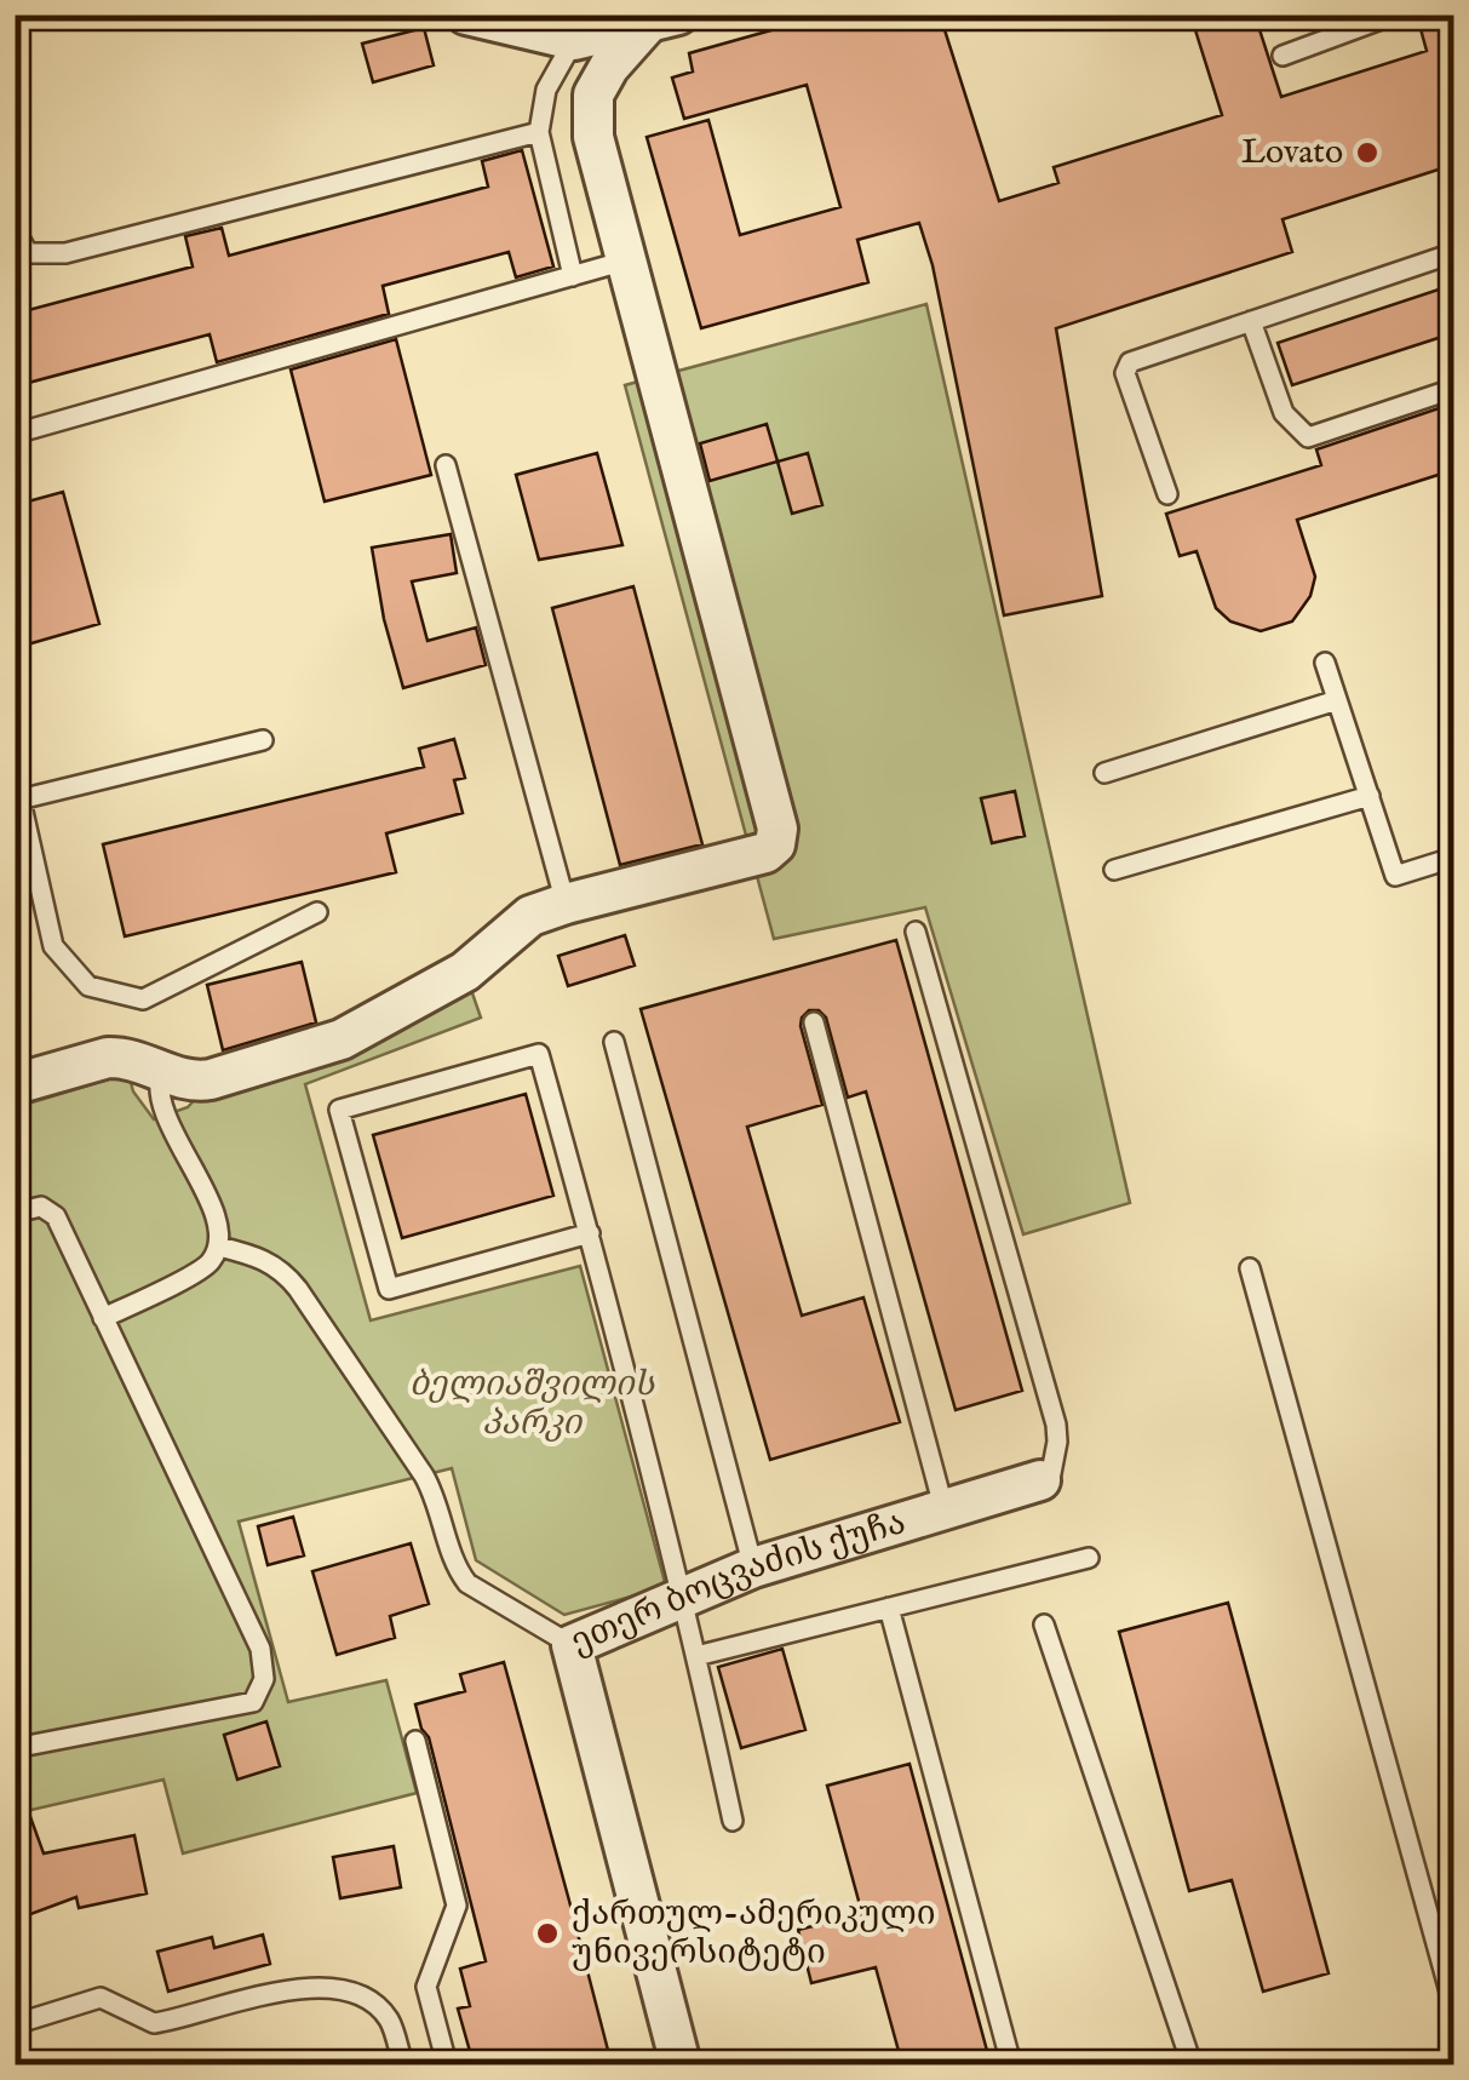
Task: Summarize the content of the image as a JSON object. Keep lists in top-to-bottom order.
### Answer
{
  "streets": {
    "street": ["ეთერ ბოცვაძის ქუჩა"]
  },
  "parks": ["ბელიაშვილის პარკი"],
  "places": ["Lovato", "ქართულ-ამერიკული უნივერსიტეტი"]
}
